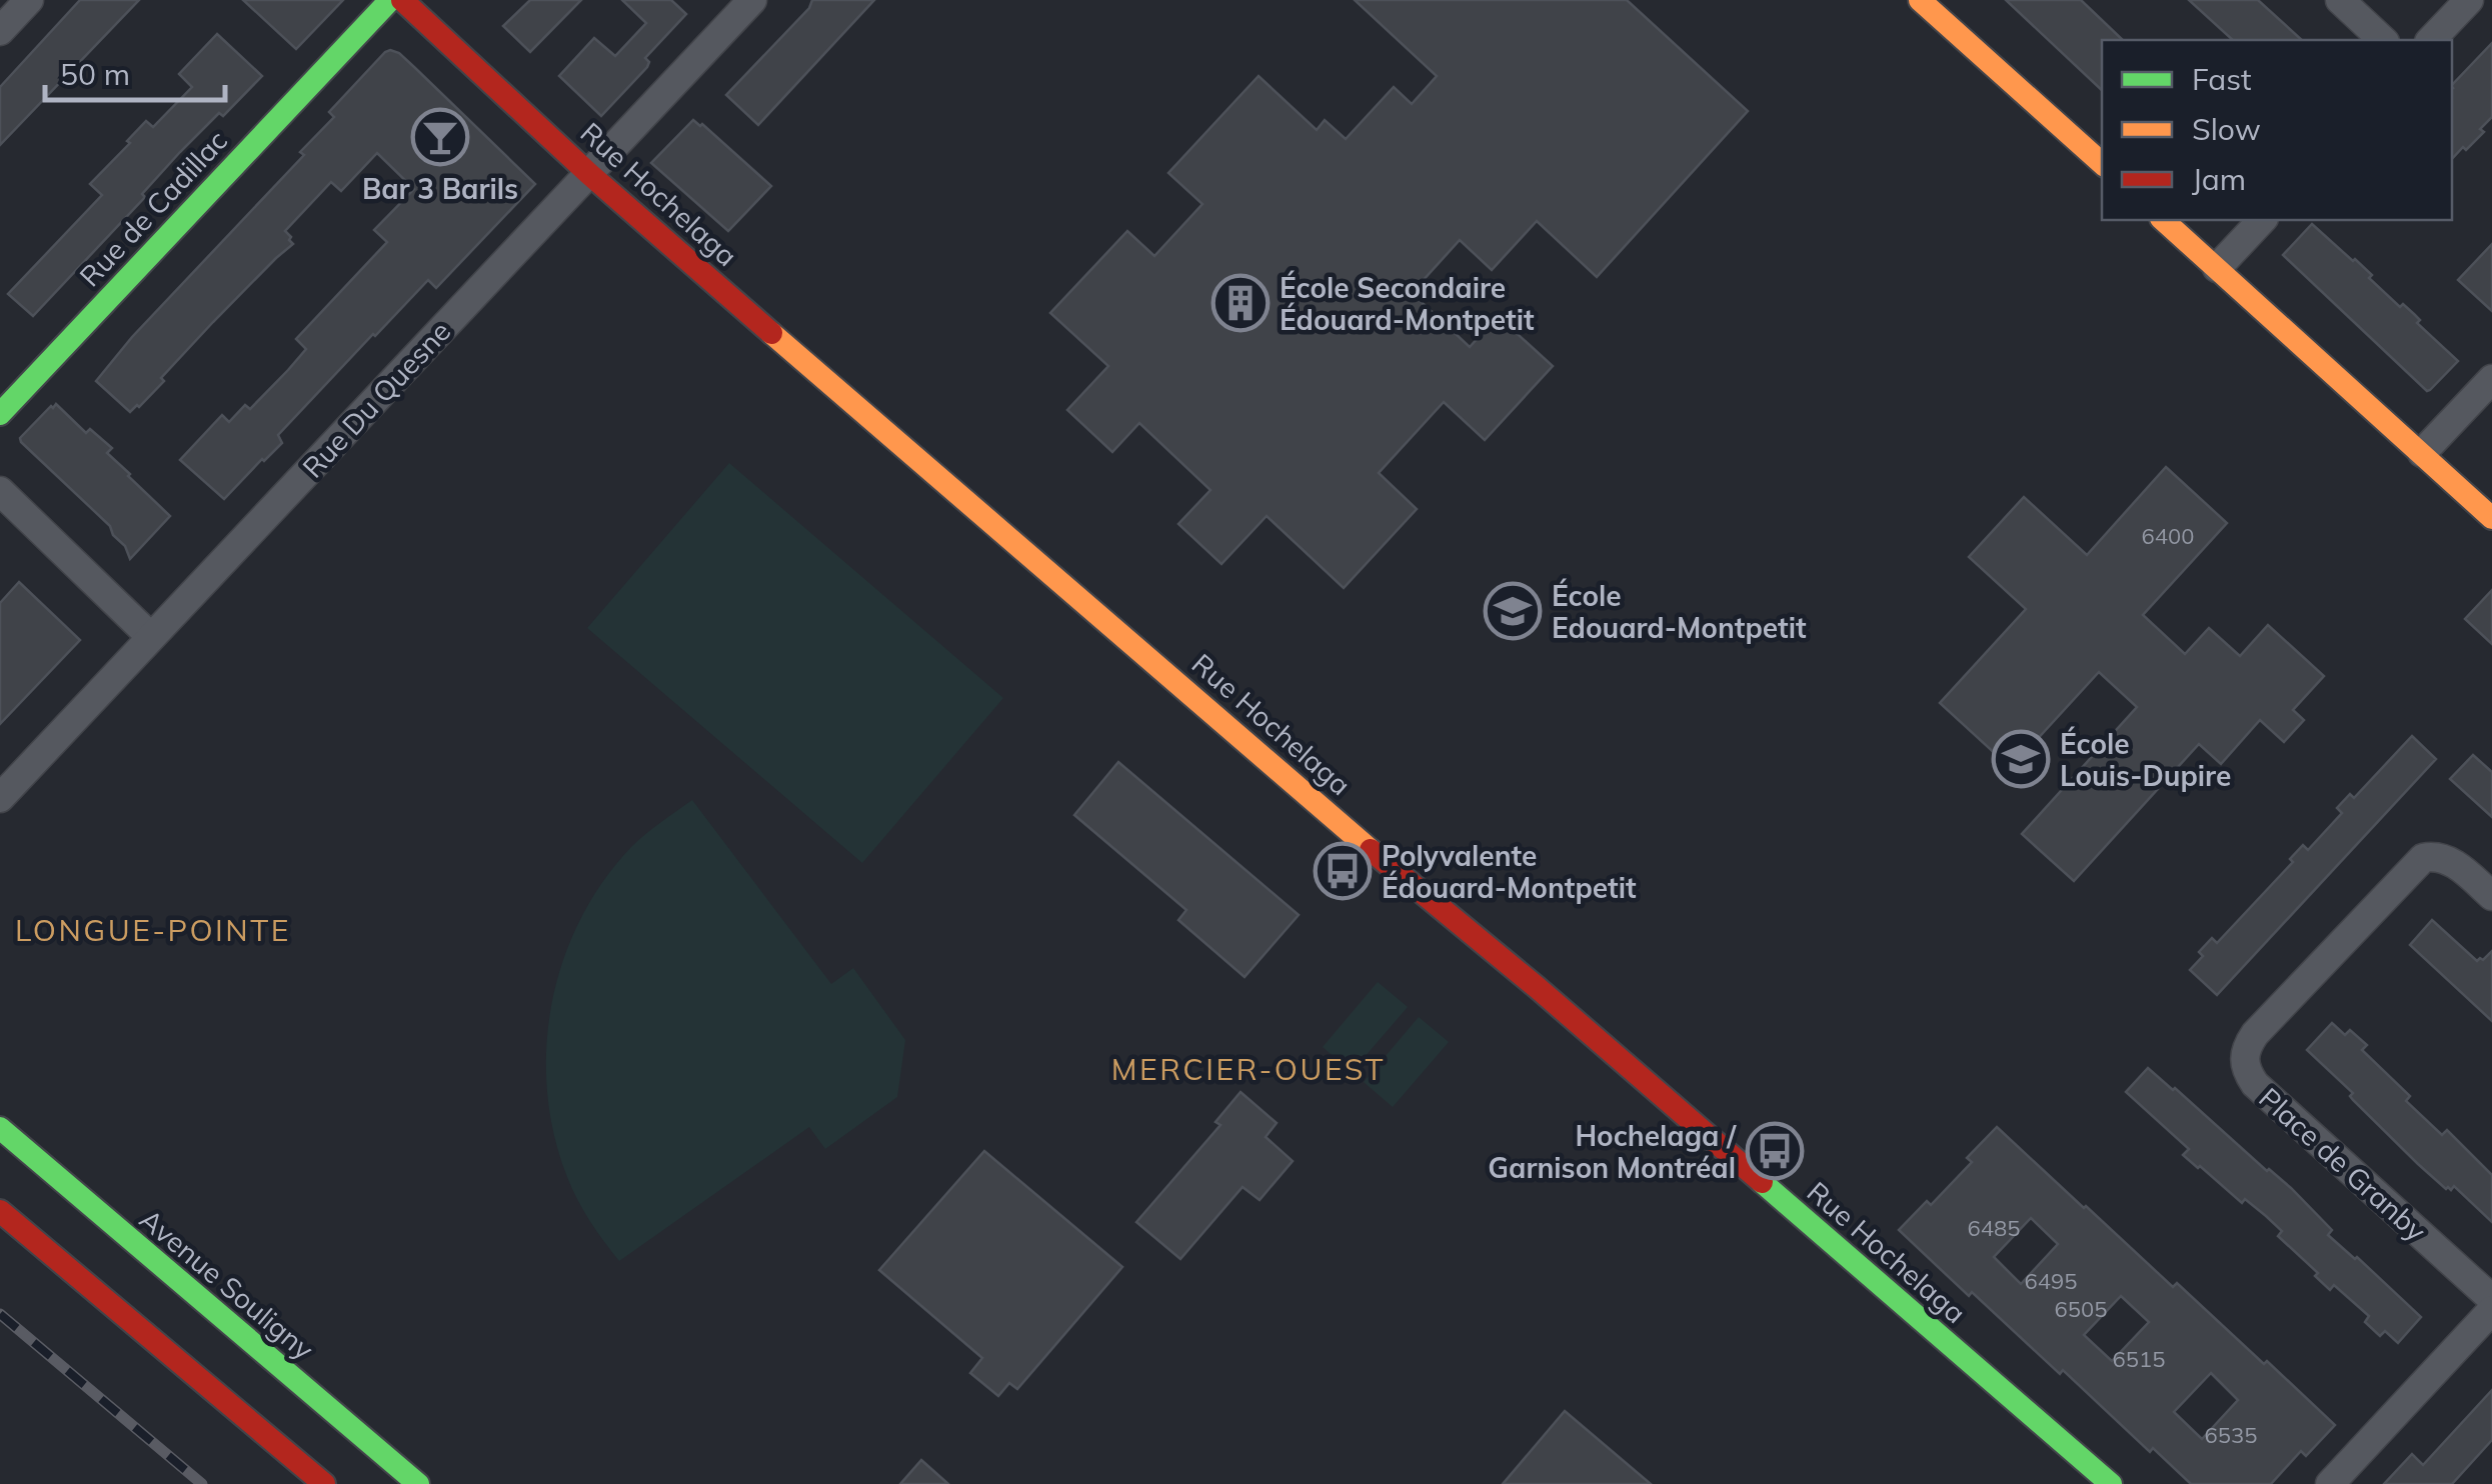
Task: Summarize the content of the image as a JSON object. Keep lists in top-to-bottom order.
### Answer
{
  "streets": {
    "main road": ["Rue Hochelaga", "Rue de Cadillac", "Avenue Souligny"],
    "street": ["Rue Du Quesne", "Place de Granby"]
  },
  "crossings": [
    ["Rue Hochelaga", "Rue Du Quesne"]
  ],
  "districts": ["LONGUE-POINTE", "MERCIER-OUEST"],
  "places": {
    "bar": ["Bar 3 Barils"],
    "building": ["École Secondaire Édouard-Montpetit"],
    "school or university": ["École Edouard-Montpetit", "École Louis-Dupire"],
    "bus stop": ["Polyvalente Édouard-Montpetit", "Hochelaga / Garnison Montréal"]
  },
  "house_numbers": [
    "6400",
    "6485",
    "6495",
    "6505",
    "6515",
    "6535"
  ],
  "legend": ["Fast", "Slow", "Jam"],
  "scale_bar": "50 m"
}
